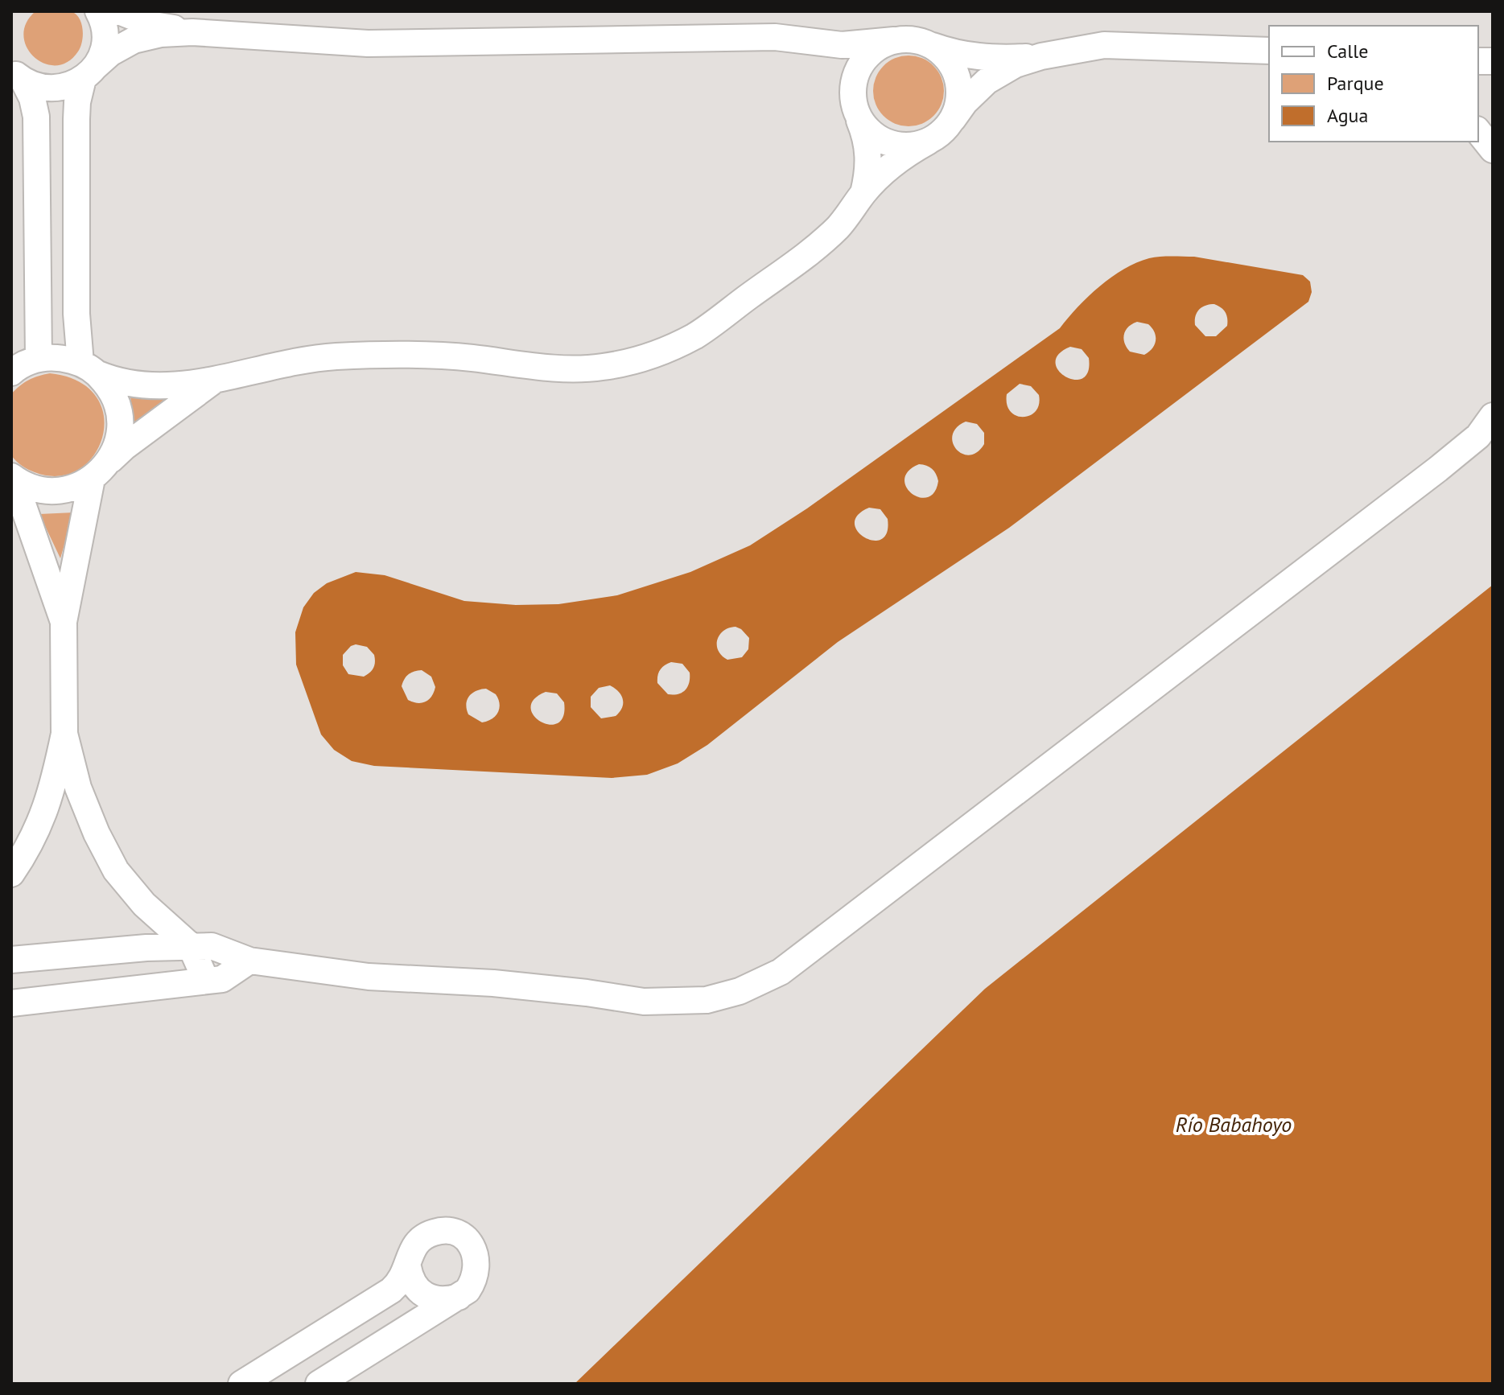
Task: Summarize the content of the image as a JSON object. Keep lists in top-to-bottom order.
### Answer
{
  "water": ["Río Babahoyo"],
  "legend": ["Calle", "Parque", "Agua"]
}
